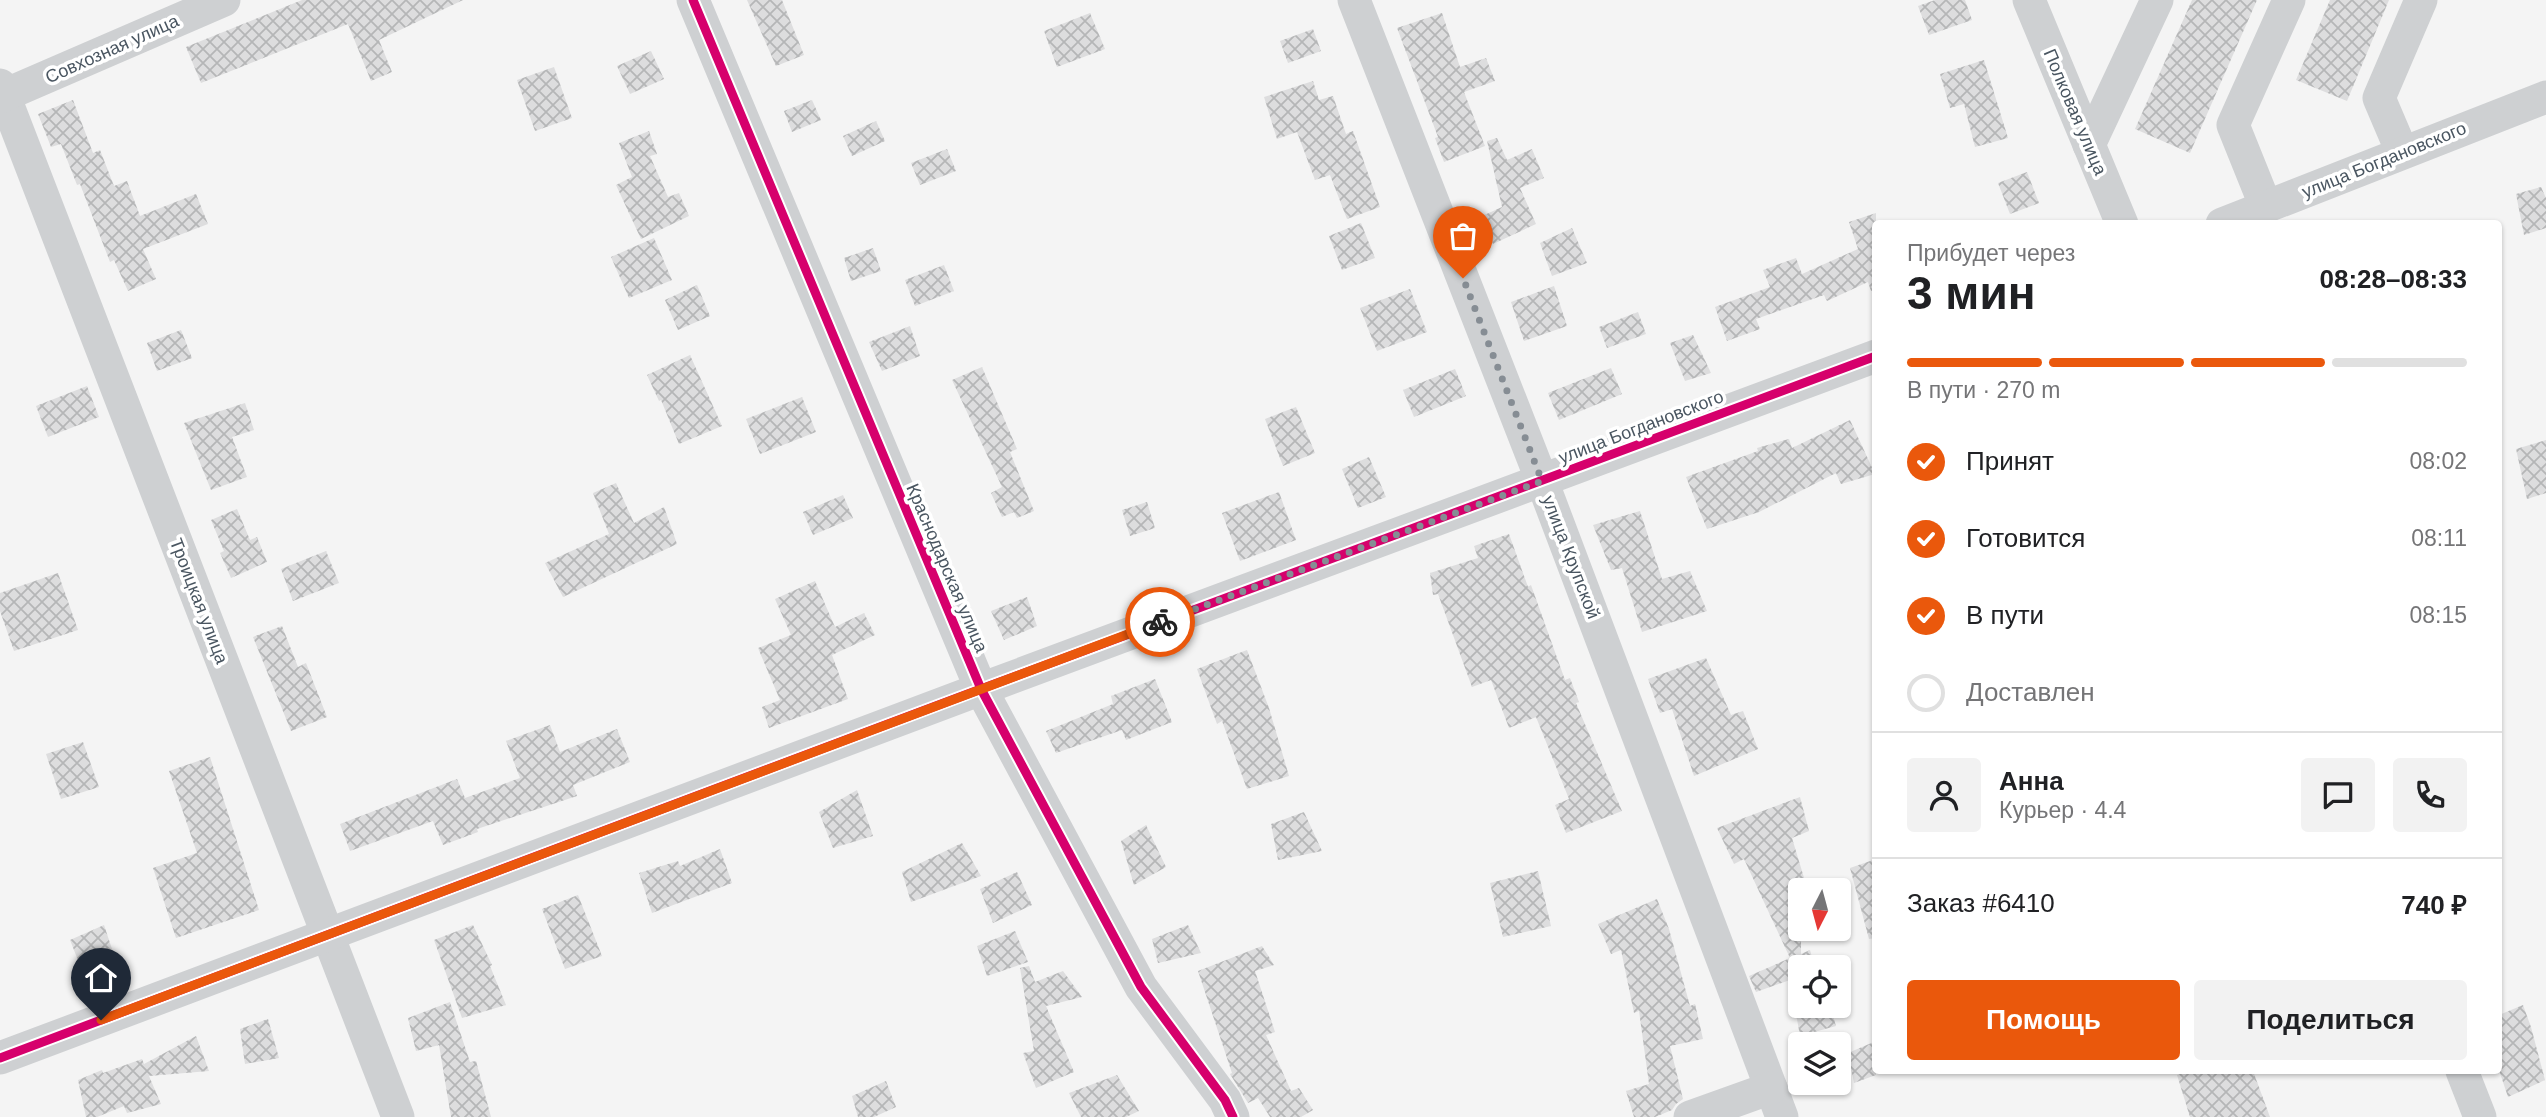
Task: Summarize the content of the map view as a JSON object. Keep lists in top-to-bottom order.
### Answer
{
  "streets": {
    "street": [
      "Совхозная улица",
      "Полковая улица",
      "улица Богдановского",
      "улица Крупской",
      "Краснодарская улица",
      "Троицкая улица"
    ]
  },
  "crossings": [
    ["Совхозная улица", "Троицкая улица"],
    ["улица Богдановского", "улица Крупской"],
    ["улица Богдановского", "Краснодарская улица"],
    ["улица Богдановского", "Троицкая улица"]
  ],
  "north": "bottom",
  "page": {
    "heading": ["3 мин", "Прибудет через", "08:28–08:33"],
    "panel": [
      "Анна",
      "Курьер · 4.4",
      "Заказ #6410",
      "740 ₽"
    ],
    "bar": "В пути · 270 m",
    "list": [
      ["Принят", "08:02"],
      ["Готовится", "08:11"],
      ["В пути", "08:15"],
      "Доставлен"
    ],
    "buttons": ["Помощь", "Поделиться"]
  }
}
